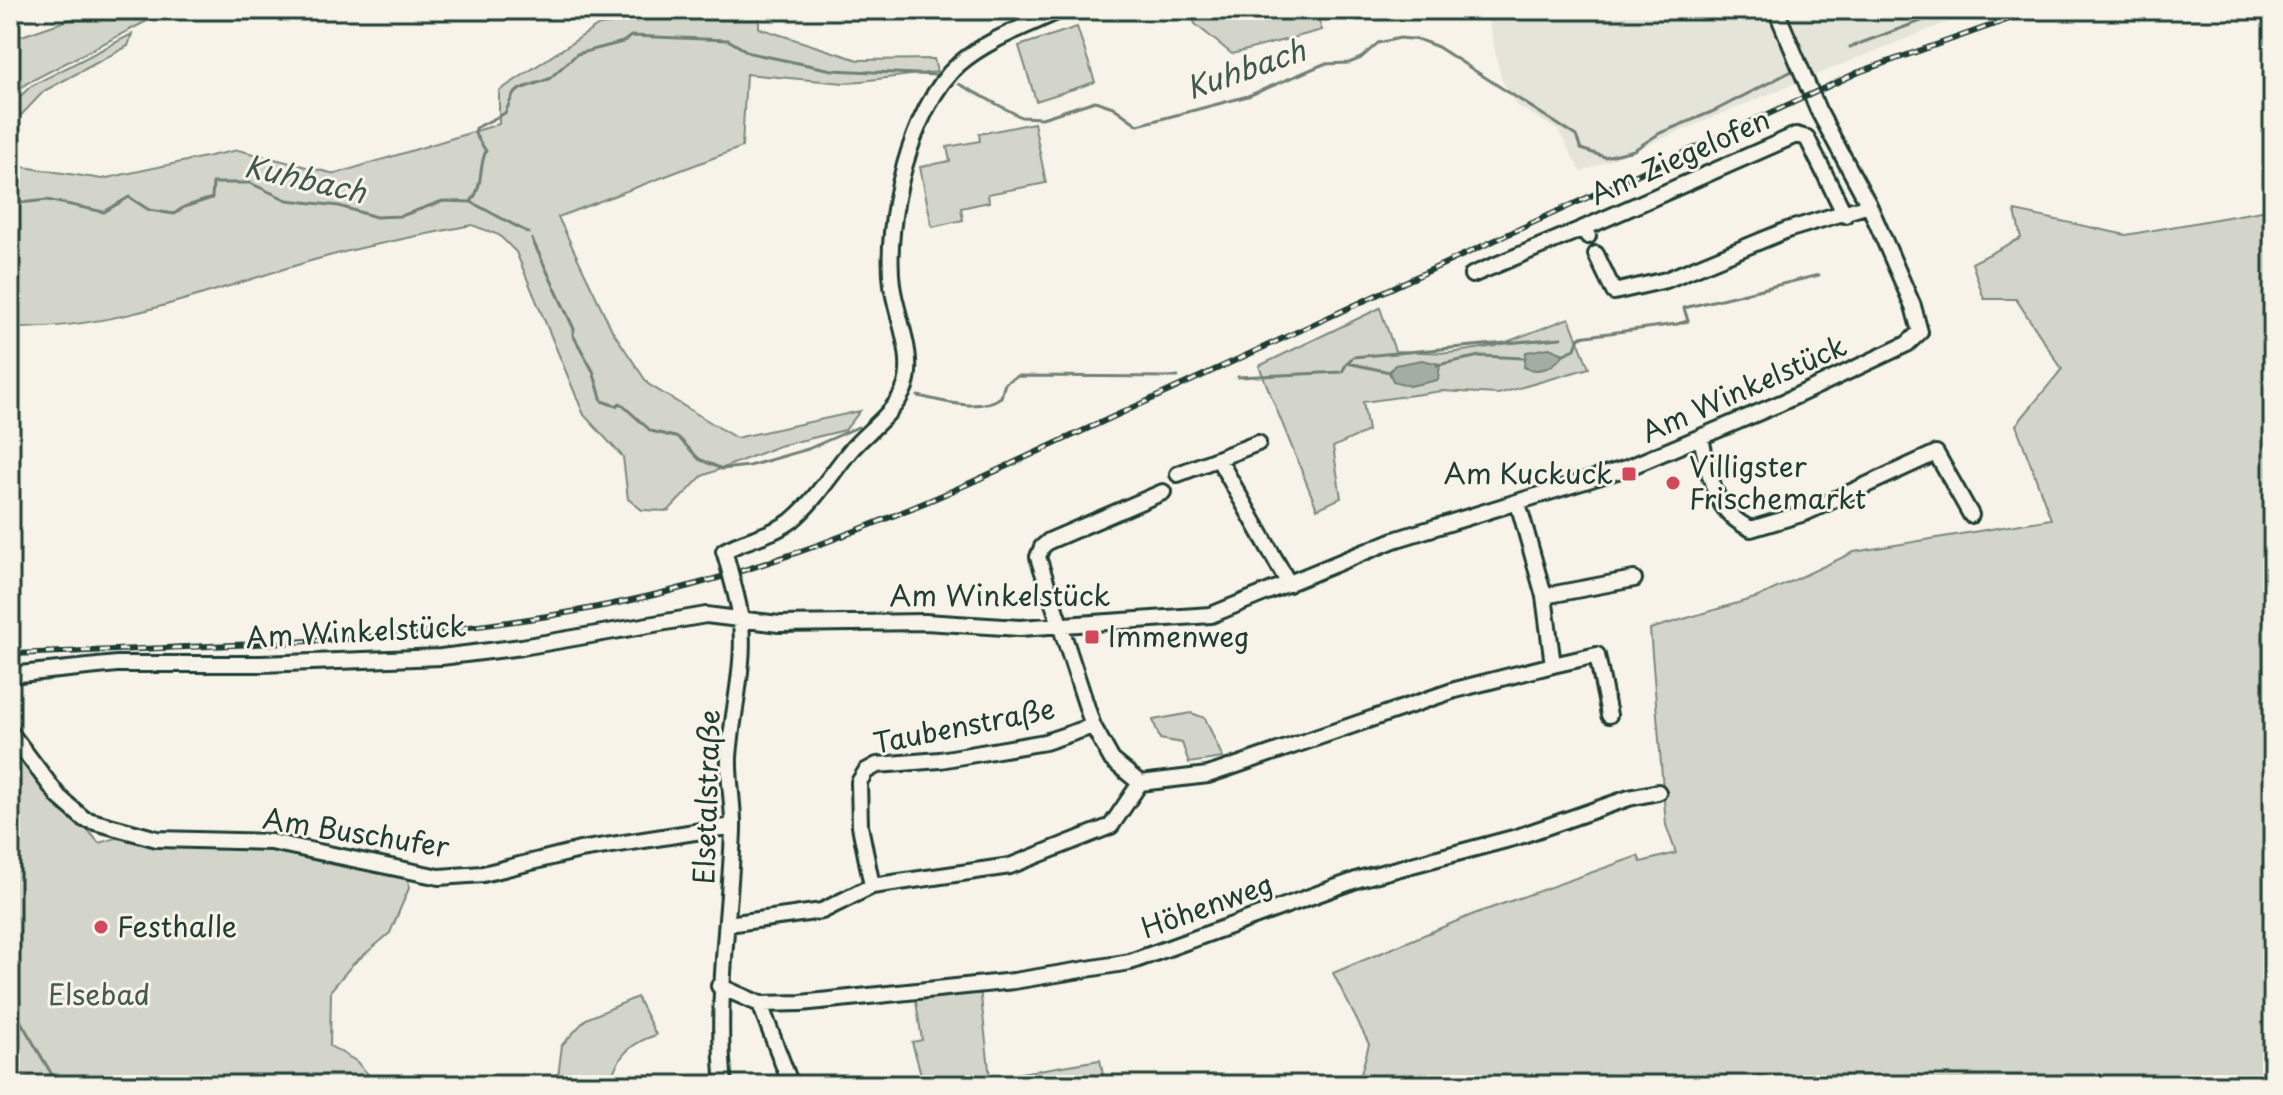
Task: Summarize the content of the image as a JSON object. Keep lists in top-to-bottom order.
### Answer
{
  "streets": {
    "street": [
      "Am Ziegelofen",
      "Am Winkelstück",
      "Taubenstraße",
      "Elsetalstraße",
      "Am Buschufer",
      "Höhenweg"
    ]
  },
  "crossings": [
    ["Am Winkelstück", "Elsetalstraße"],
    ["Elsetalstraße", "Am Buschufer"]
  ],
  "water": ["Kuhbach"],
  "parks": ["Elsebad"],
  "places": {
    "transit": ["Am Kuckuck", "Immenweg"],
    "other": ["Villigster Frischemarkt", "Festhalle"]
  }
}
